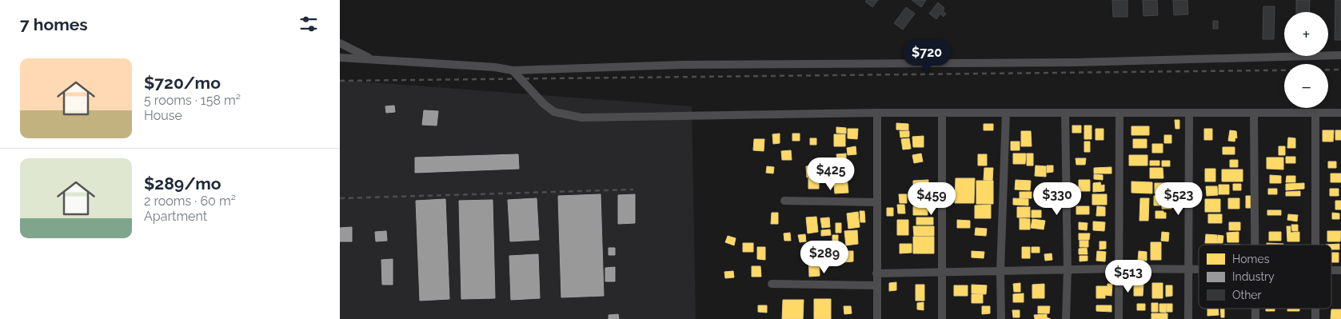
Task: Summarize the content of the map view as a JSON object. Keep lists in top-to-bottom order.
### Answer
{
  "legend": ["Homes", "Industry", "Other"],
  "page": {
    "heading": "7 homes",
    "map_buttons": ["+", "−"],
    "price": [
      "$720",
      "$425",
      "$459",
      "$330",
      "$523",
      "$289",
      "$513"
    ],
    "list": [
      {
        "name": "$720/mo",
        "note": "5 rooms · 158 m² · House"
      },
      {
        "name": "$289/mo",
        "note": "2 rooms · 60 m² · Apartment"
      }
    ]
  }
}
